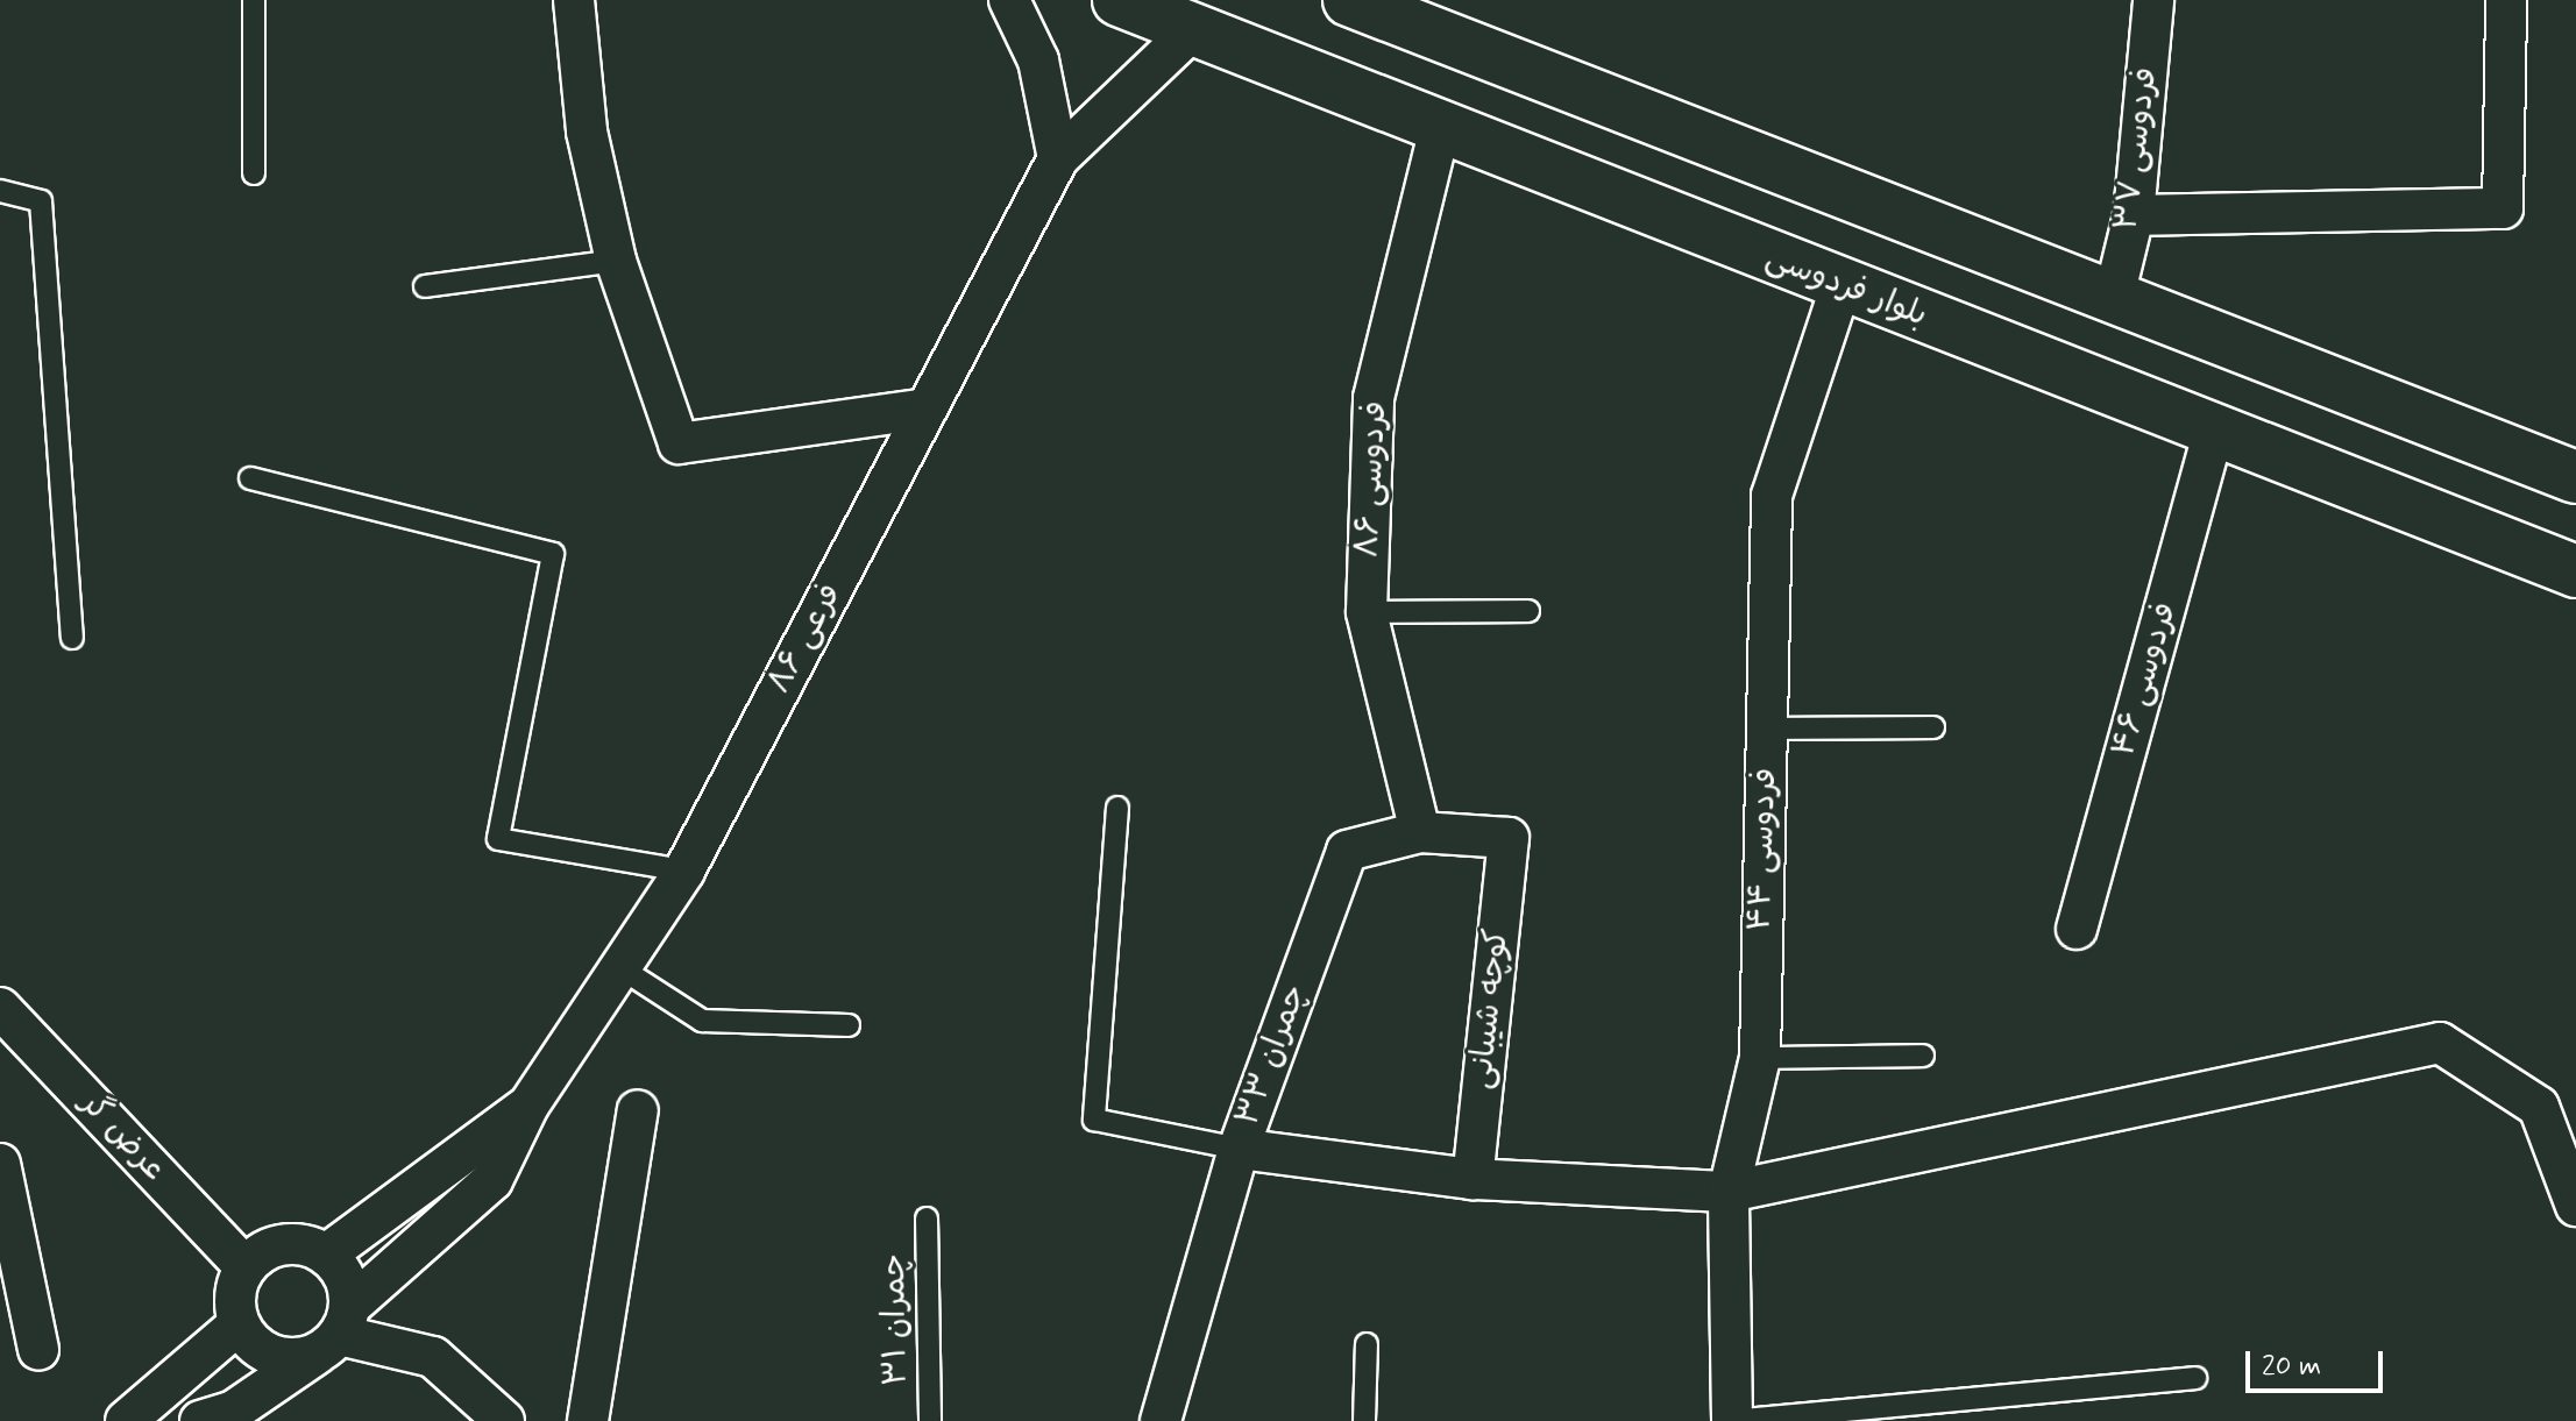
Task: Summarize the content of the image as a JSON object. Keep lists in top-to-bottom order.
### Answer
{
  "streets": {
    "main road": ["بلوار فردوسی"],
    "street": [
      "فردوسی ۳۷",
      "فردوسی ۸۶",
      "فرعی ۸۶",
      "فردوسی ۴۶",
      "فردوسی ۴۴",
      "کوچه شیبانی",
      "چمران ۳۳",
      "عرض گر"
    ],
    "lane": ["چمران ۳۱"]
  },
  "crossings": [
    ["بلوار فردوسی", "فردوسی ۸۶"],
    ["بلوار فردوسی", "فرعی ۸۶"],
    ["بلوار فردوسی", "فردوسی ۴۶"],
    ["بلوار فردوسی", "فردوسی ۴۴"],
    ["فردوسی ۸۶", "چمران ۳۳"],
    ["کوچه شیبانی", "چمران ۳۳"]
  ],
  "scale_bar": "20 m"
}
